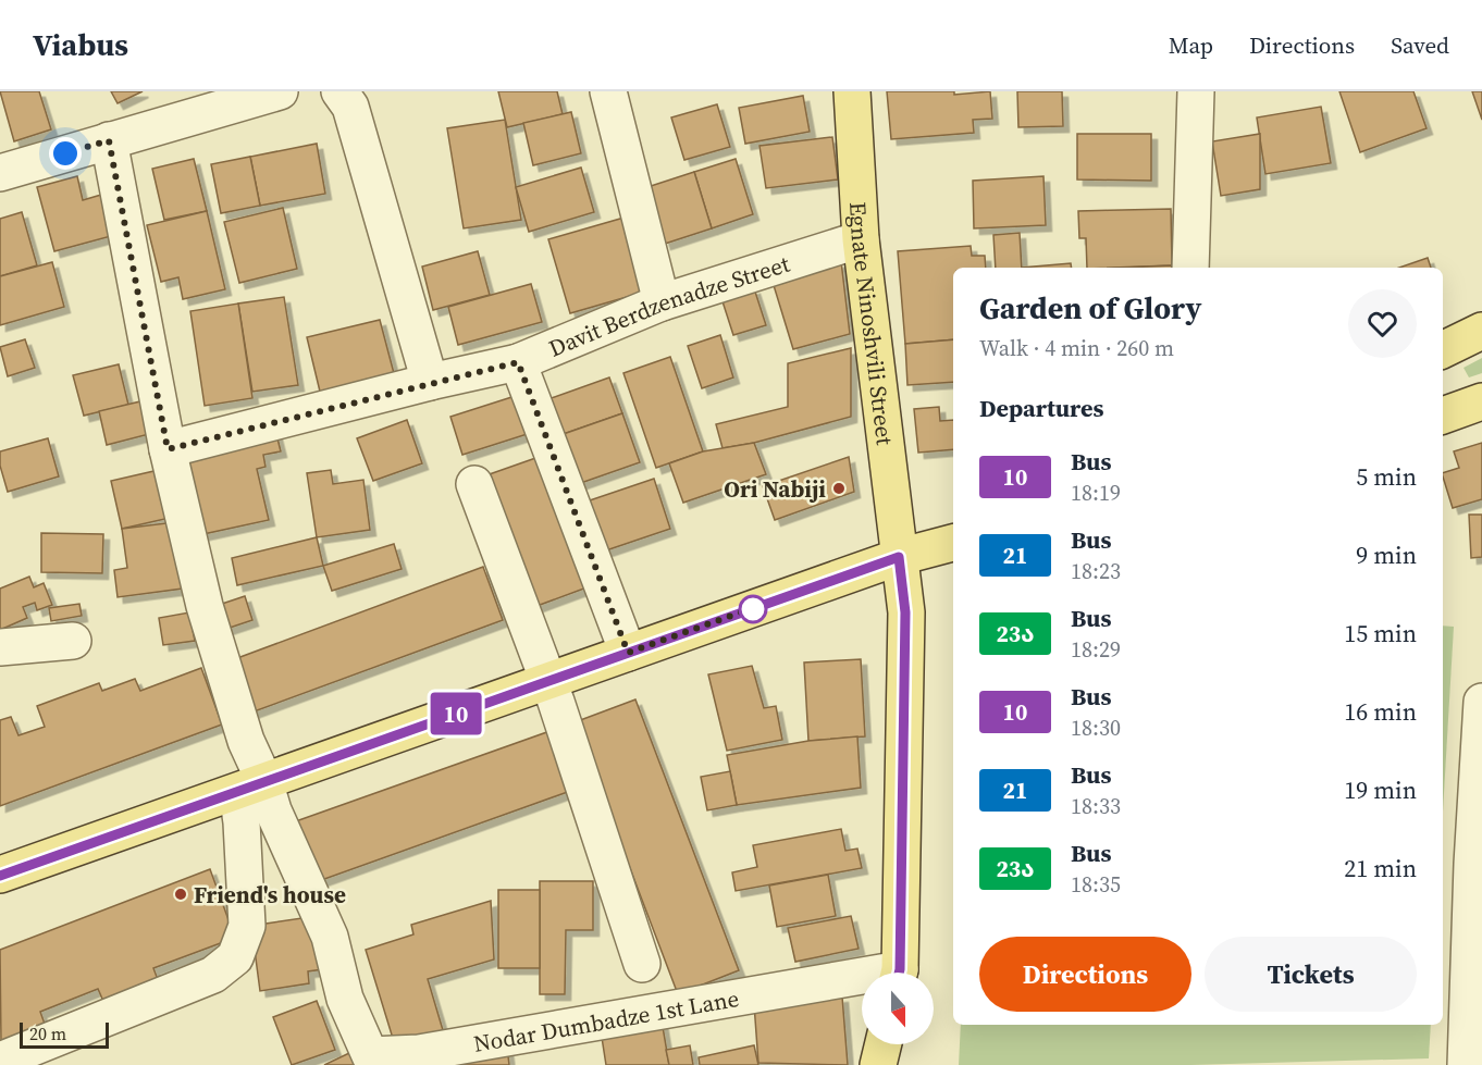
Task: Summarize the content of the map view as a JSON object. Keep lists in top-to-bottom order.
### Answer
{
  "streets": {
    "main road": ["Egnate Ninoshvili Street"],
    "street": ["Davit Berdzenadze Street", "Nodar Dumbadze 1st Lane"]
  },
  "crossings": [
    ["Davit Berdzenadze Street", "Egnate Ninoshvili Street"]
  ],
  "places": ["Ori Nabiji", "Friend's house"],
  "lines": ["bus line 10"],
  "scale_bar": "20 m",
  "north": "bottom",
  "page": {
    "header": "Viabus",
    "nav": ["Map", "Directions", "Saved"],
    "on_map": "10",
    "heading": [
      ["Garden of Glory", "Walk · 4 min · 260 m"],
      "Departures"
    ],
    "list": [
      {
        "mark": "10",
        "name": "Bus",
        "note": "18:19",
        "value": "5 min"
      },
      {
        "mark": "21",
        "name": "Bus",
        "note": "18:23",
        "value": "9 min"
      },
      {
        "mark": "23ა",
        "name": "Bus",
        "note": "18:29",
        "value": "15 min"
      },
      {
        "mark": "10",
        "name": "Bus",
        "note": "18:30",
        "value": "16 min"
      },
      {
        "mark": "21",
        "name": "Bus",
        "note": "18:33",
        "value": "19 min"
      },
      {
        "mark": "23ა",
        "name": "Bus",
        "note": "18:35",
        "value": "21 min"
      }
    ],
    "buttons": ["Directions", "Tickets"],
    "scale": "20 m"
  }
}
